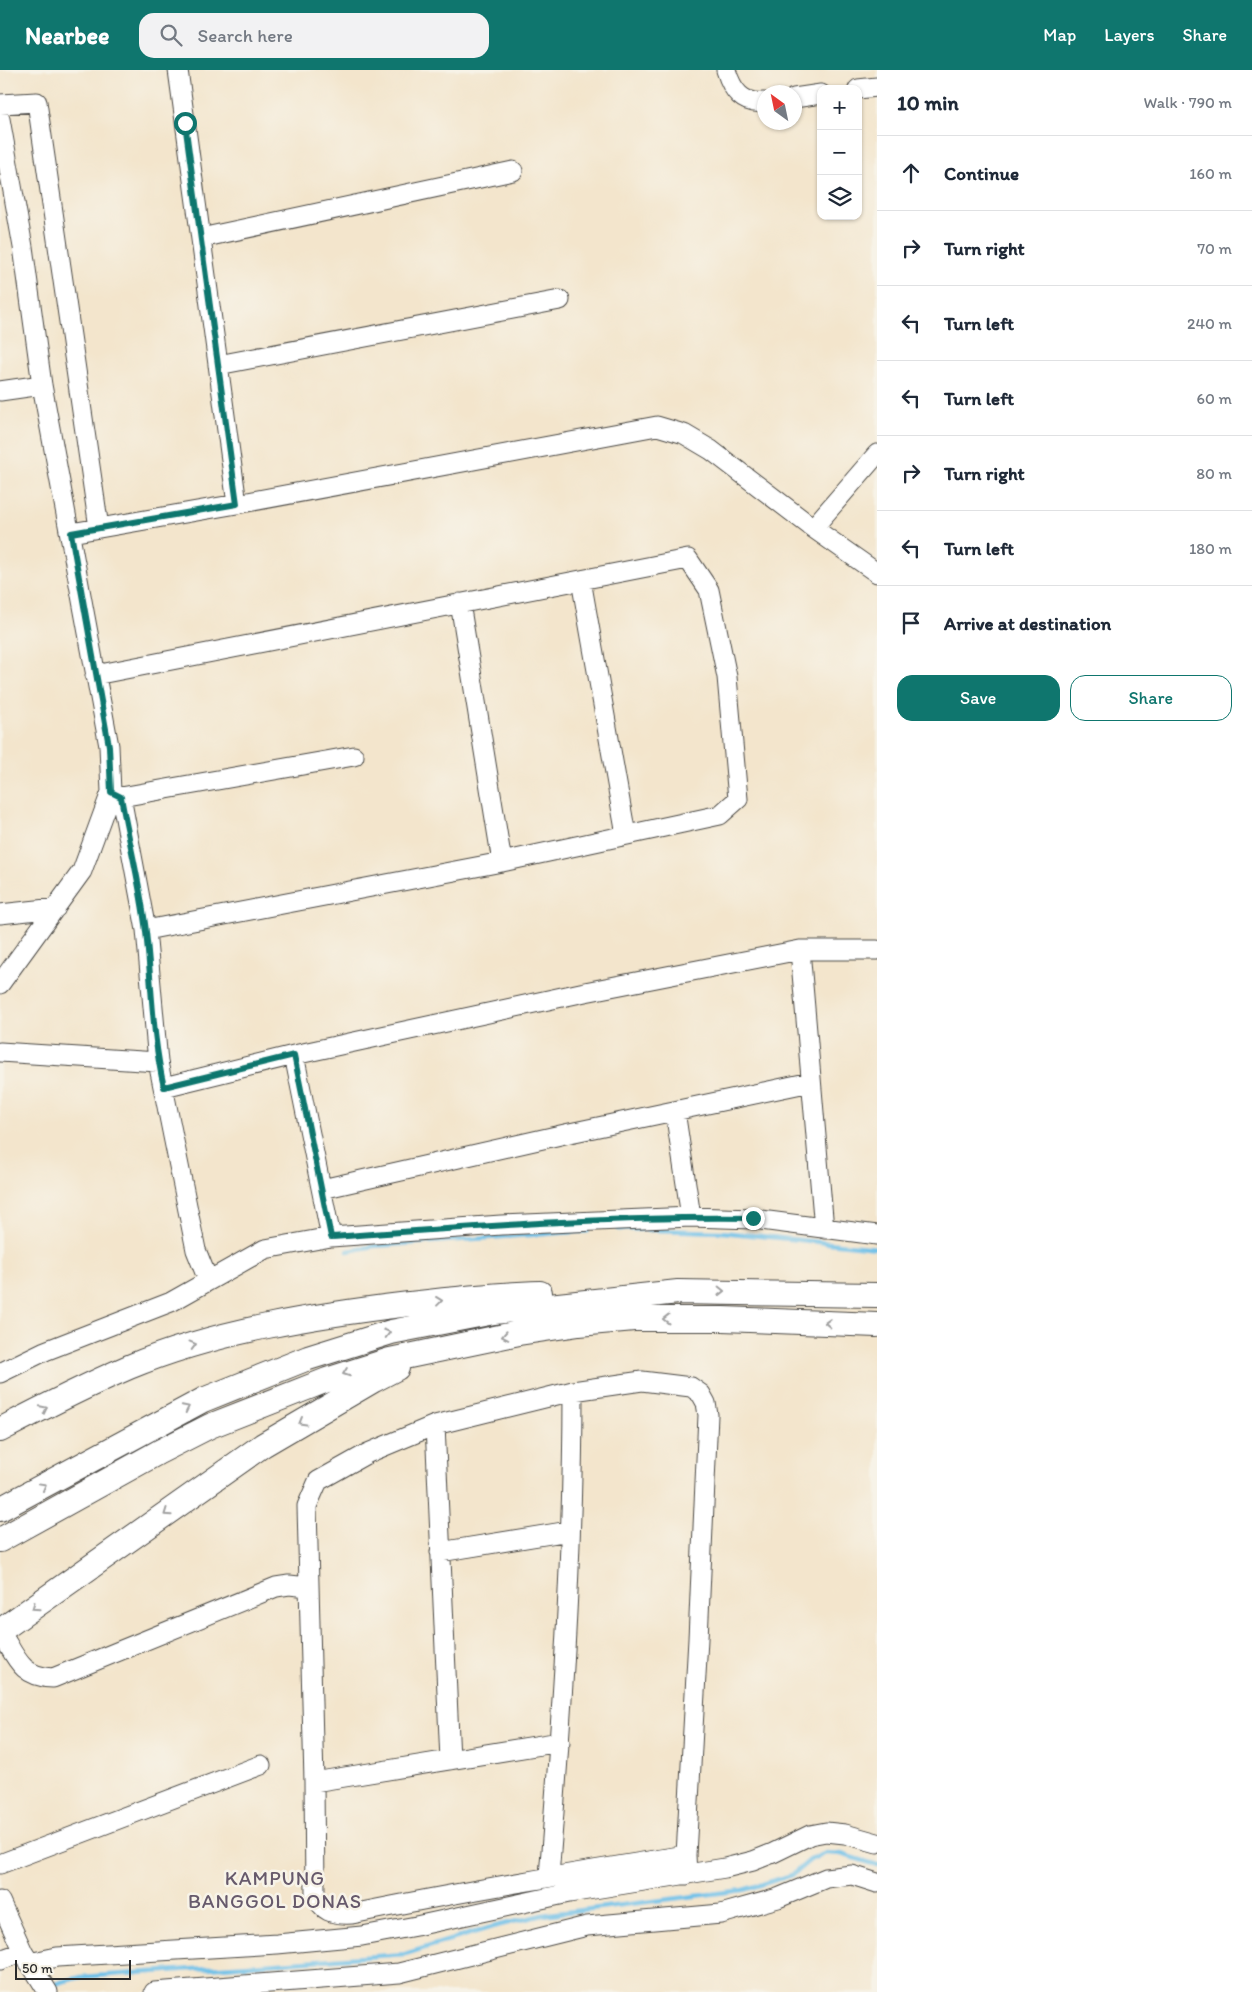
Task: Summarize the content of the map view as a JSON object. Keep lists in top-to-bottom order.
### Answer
{
  "districts": ["KAMPUNG BANGGOL DONAS"],
  "scale_bar": "50 m",
  "north": "top left",
  "page": {
    "header": "Nearbee",
    "search": "Search here",
    "nav": ["Map", "Layers", "Share"],
    "heading": ["10 min", "Walk · 790 m"],
    "map_buttons": ["+", "−"],
    "list": [
      ["Continue", "160 m"],
      ["Turn right", "70 m"],
      ["Turn left", "240 m"],
      ["Turn left", "60 m"],
      ["Turn right", "80 m"],
      ["Turn left", "180 m"],
      "Arrive at destination"
    ],
    "buttons": ["Save", "Share"],
    "scale": "50 m"
  }
}
